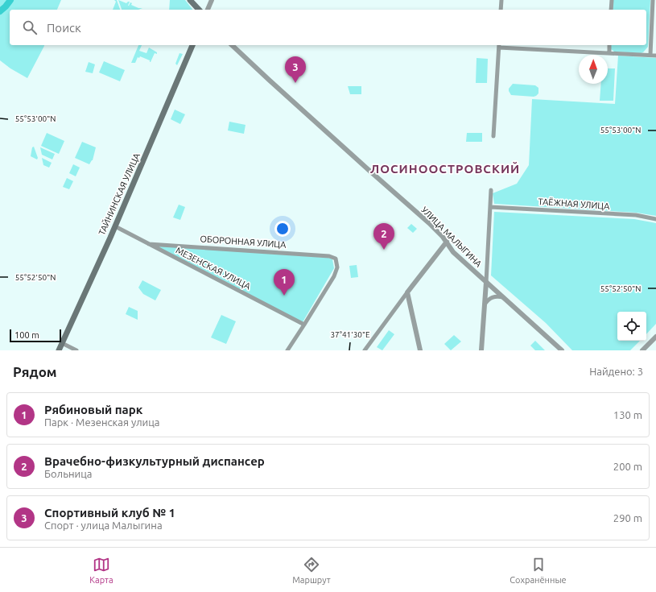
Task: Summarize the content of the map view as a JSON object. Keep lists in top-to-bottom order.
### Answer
{
  "streets": {
    "main road": ["ТАЙНИНСКАЯ УЛИЦА"],
    "street": [
      "ТАЁЖНАЯ УЛИЦА",
      "УЛИЦА МАЛЫГИНА",
      "ОБОРОННАЯ УЛИЦА",
      "МЕЗЕНСКАЯ УЛИЦА"
    ]
  },
  "crossings": [
    ["ТАЙНИНСКАЯ УЛИЦА", "МЕЗЕНСКАЯ УЛИЦА"],
    ["ОБОРОННАЯ УЛИЦА", "МЕЗЕНСКАЯ УЛИЦА"]
  ],
  "districts": ["ЛОСИНООСТРОВСКИЙ"],
  "scale_bar": "100 m",
  "north": "top",
  "page": {
    "search": "Поиск",
    "pins": ["3", "2", "1"],
    "scale": "100 m",
    "heading": ["Рядом", "Найдено: 3"],
    "list": [
      {
        "mark": "1",
        "name": "Рябиновый парк",
        "note": "Парк · Мезенская улица",
        "value": "130 m"
      },
      {
        "mark": "2",
        "name": "Врачебно-физкультурный диспансер",
        "note": "Больница",
        "value": "200 m"
      },
      {
        "mark": "3",
        "name": "Спортивный клуб № 1",
        "note": "Спорт · улица Малыгина",
        "value": "290 m"
      }
    ],
    "nav": ["Карта", "Маршрут", "Сохранённые"]
  },
  "coordinates": ["55°53'00\"N", "55°52'50\"N", "37°41'30\"E"]
}
